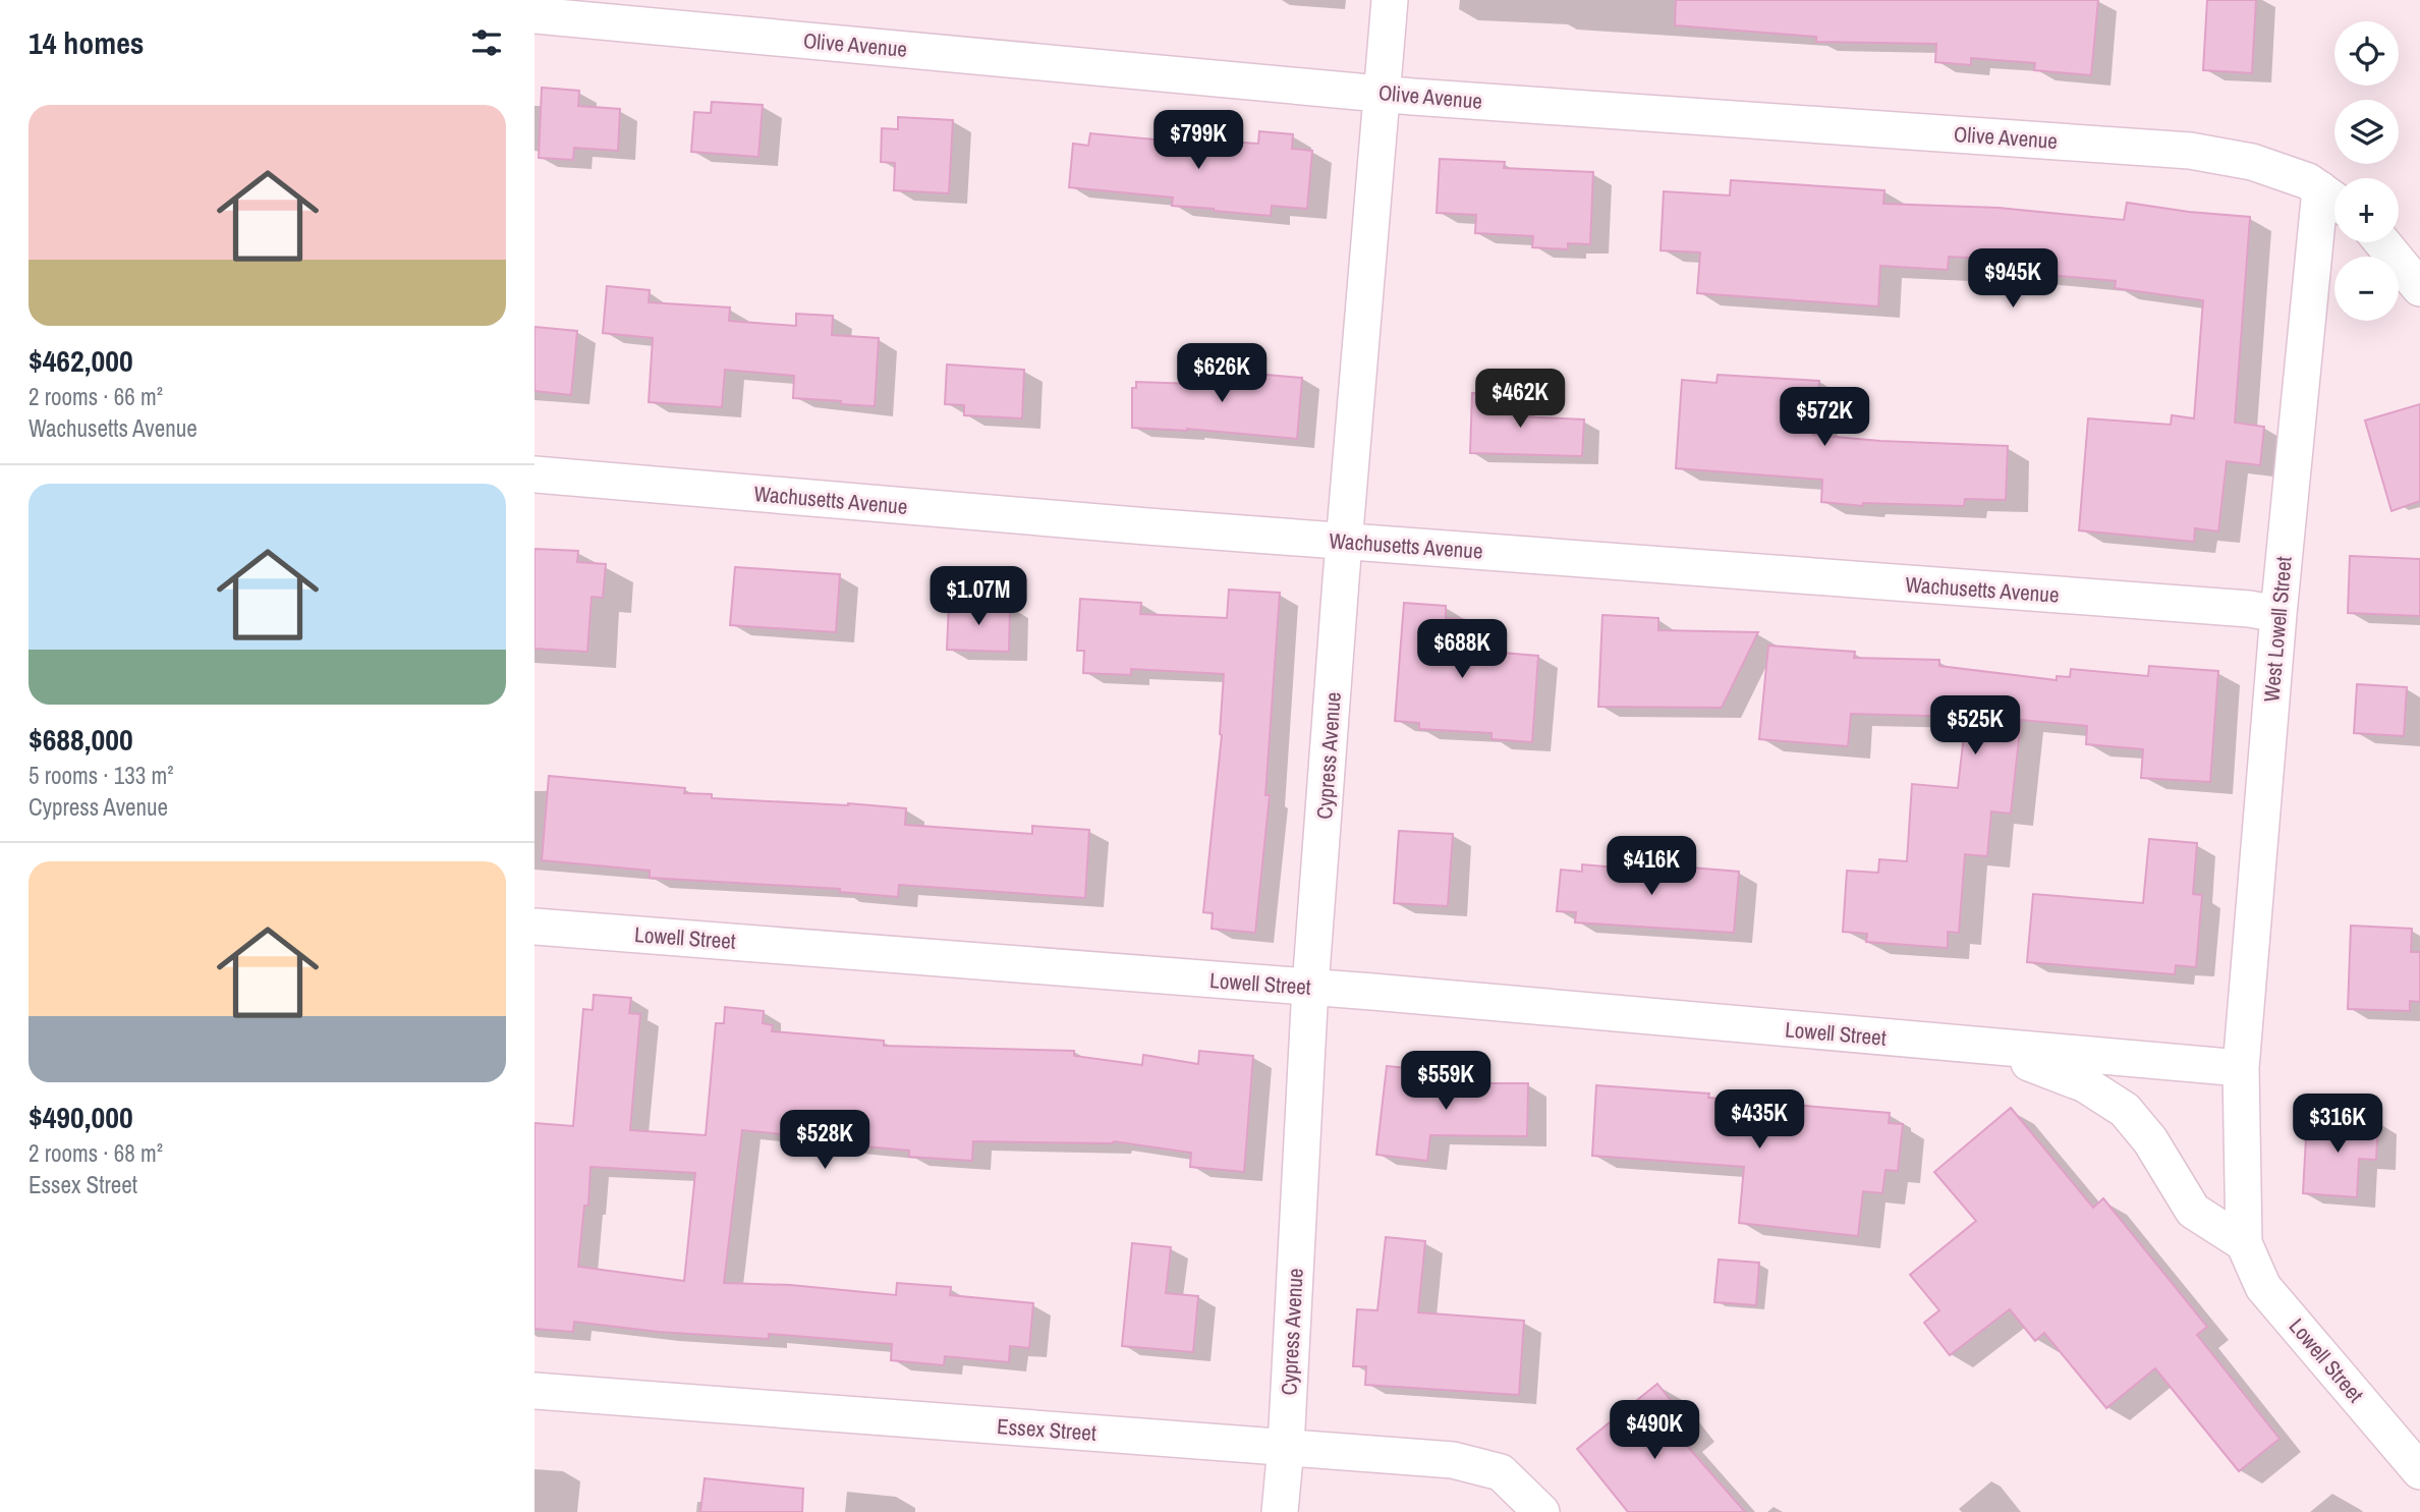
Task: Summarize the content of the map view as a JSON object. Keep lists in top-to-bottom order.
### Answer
{
  "streets": {
    "street": [
      "Olive Avenue",
      "Wachusetts Avenue",
      "West Lowell Street",
      "Cypress Avenue",
      "Lowell Street",
      "Essex Street"
    ]
  },
  "crossings": [
    ["Olive Avenue", "West Lowell Street"],
    ["Olive Avenue", "Cypress Avenue"],
    ["Wachusetts Avenue", "West Lowell Street"],
    ["Wachusetts Avenue", "Cypress Avenue"],
    ["West Lowell Street", "Lowell Street"],
    ["Cypress Avenue", "Lowell Street"],
    ["Cypress Avenue", "Essex Street"]
  ],
  "page": {
    "heading": "14 homes",
    "map_buttons": ["+", "−"],
    "list": [
      {
        "name": "$462,000",
        "note": "2 rooms · 66 m² · Wachusetts Avenue"
      },
      {
        "name": "$688,000",
        "note": "5 rooms · 133 m² · Cypress Avenue"
      },
      {
        "name": "$490,000",
        "note": "2 rooms · 68 m² · Essex Street"
      }
    ],
    "price": [
      "$799K",
      "$945K",
      "$626K",
      "$462K",
      "$572K",
      "$1.07M",
      "$688K",
      "$525K",
      "$416K",
      "$559K",
      "$435K",
      "$316K",
      "$528K",
      "$490K"
    ]
  }
}
